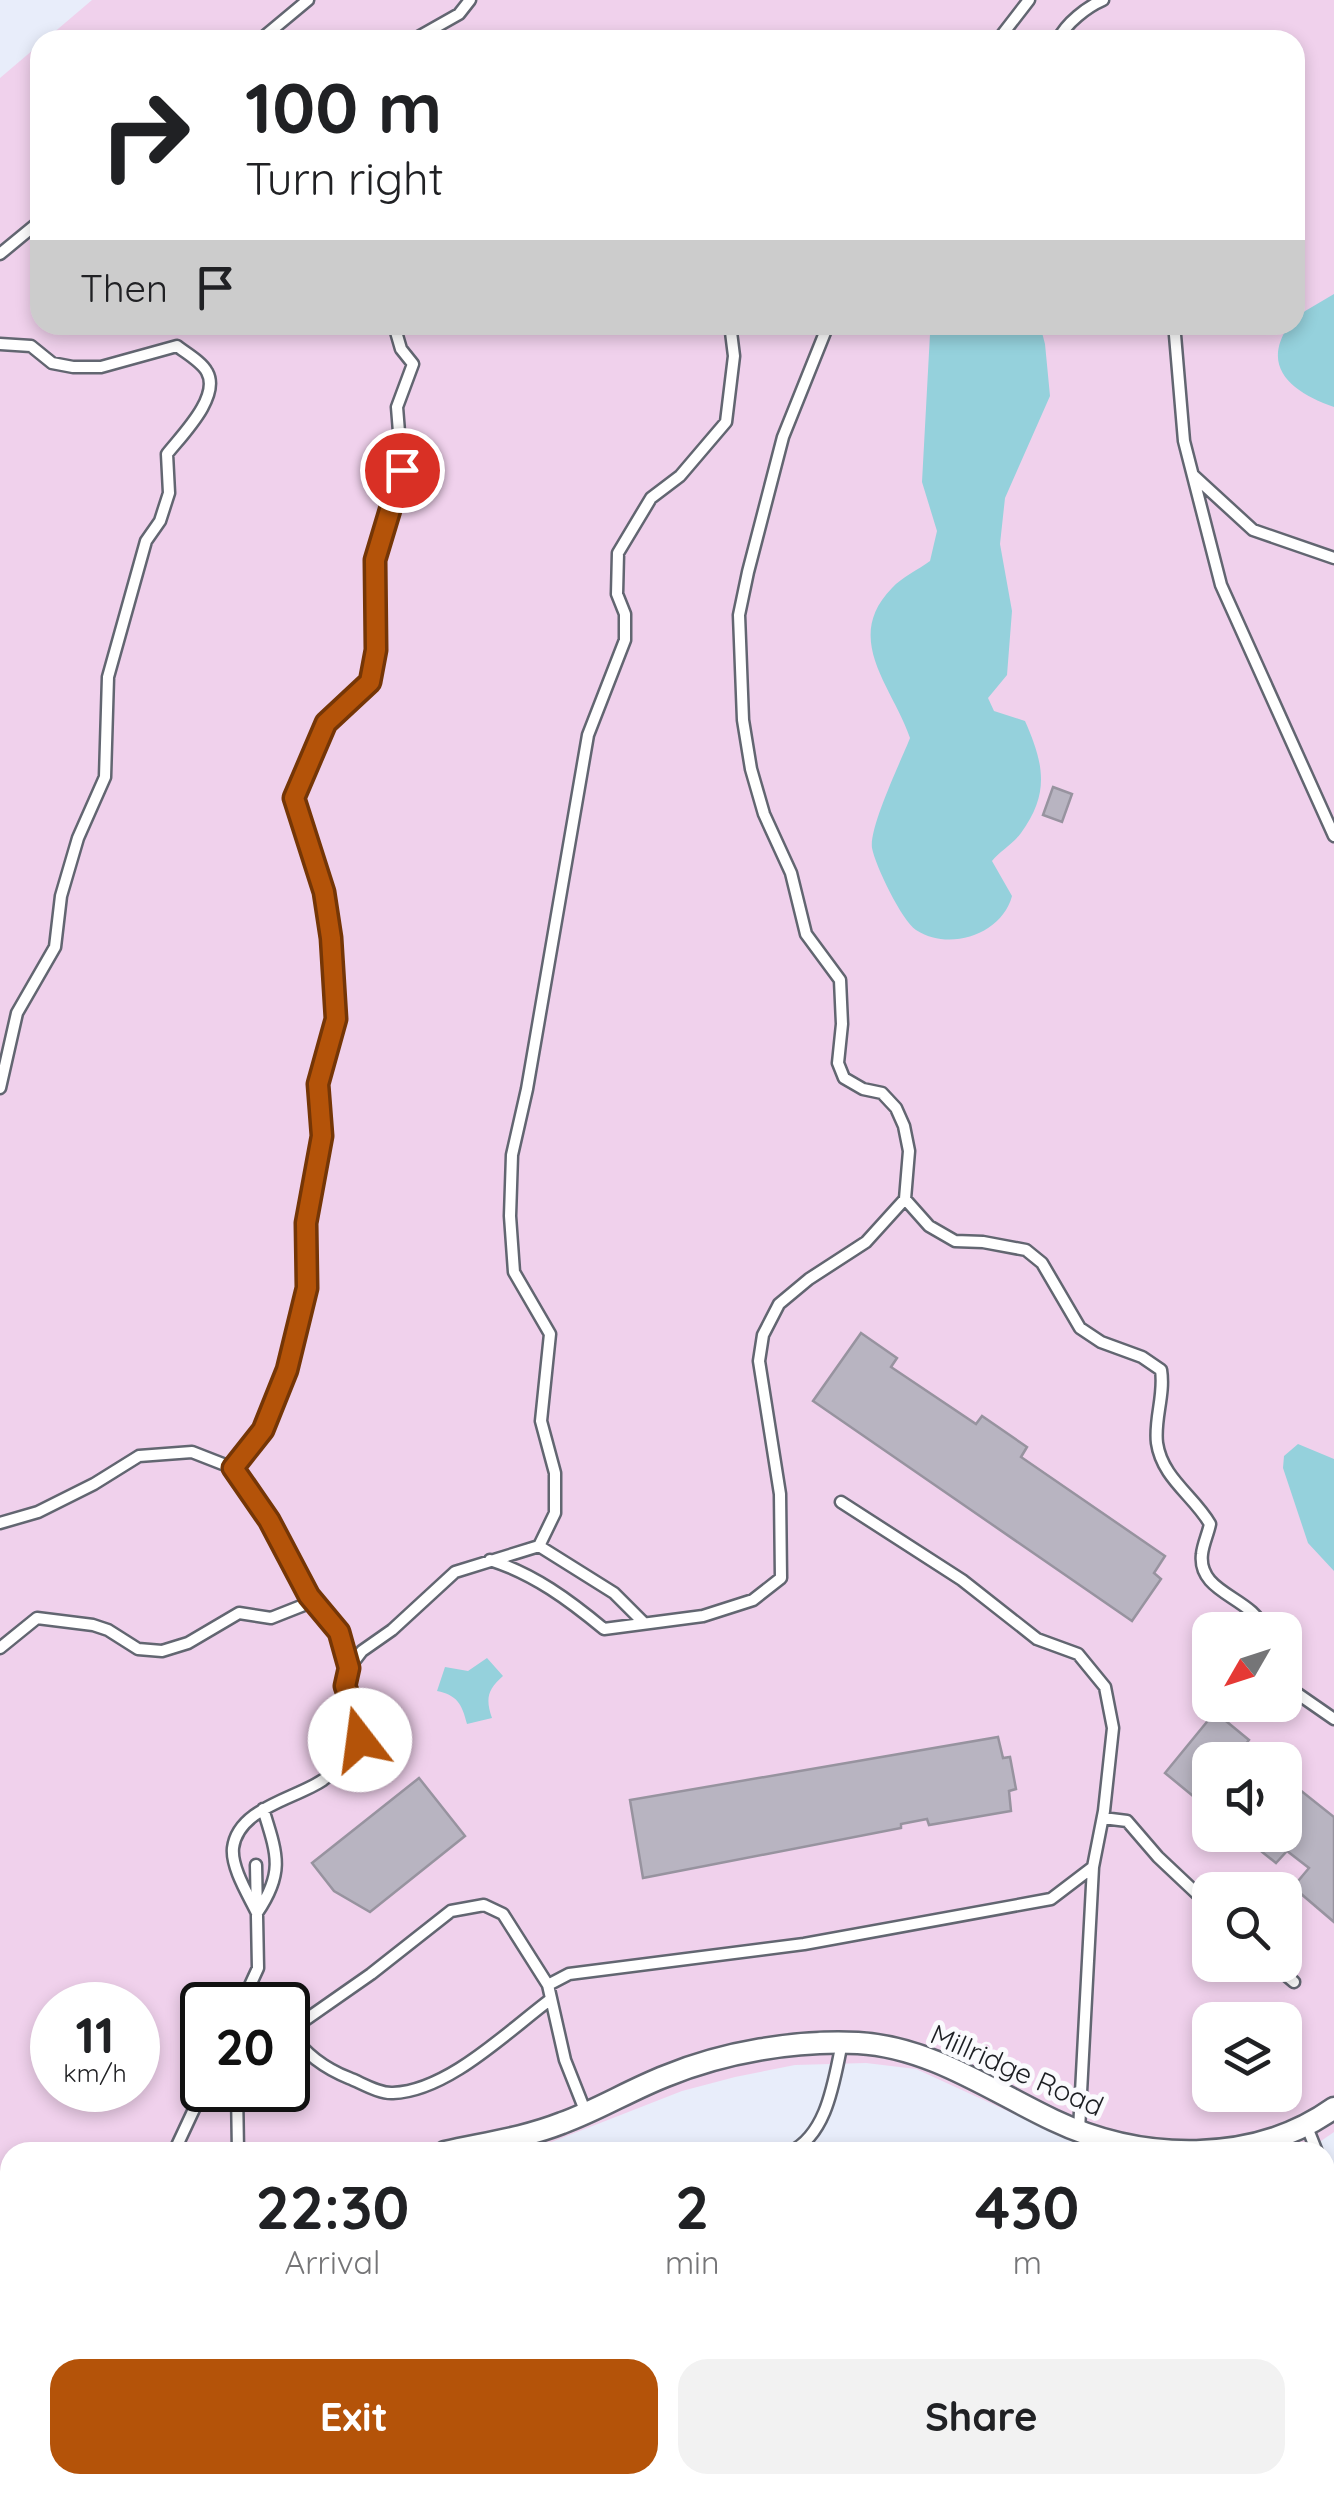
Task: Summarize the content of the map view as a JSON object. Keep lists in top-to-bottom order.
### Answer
{
  "streets": {
    "street": ["Millridge Road"]
  },
  "north": "bottom left",
  "page": {
    "turn": ["100 m", "Turn right"],
    "then": "Then",
    "speed": "11 km/h",
    "limit": "20",
    "eta": [
      "22:30",
      "Arrival",
      "2",
      "min",
      "430",
      "m"
    ],
    "buttons": ["Exit", "Share"]
  }
}
